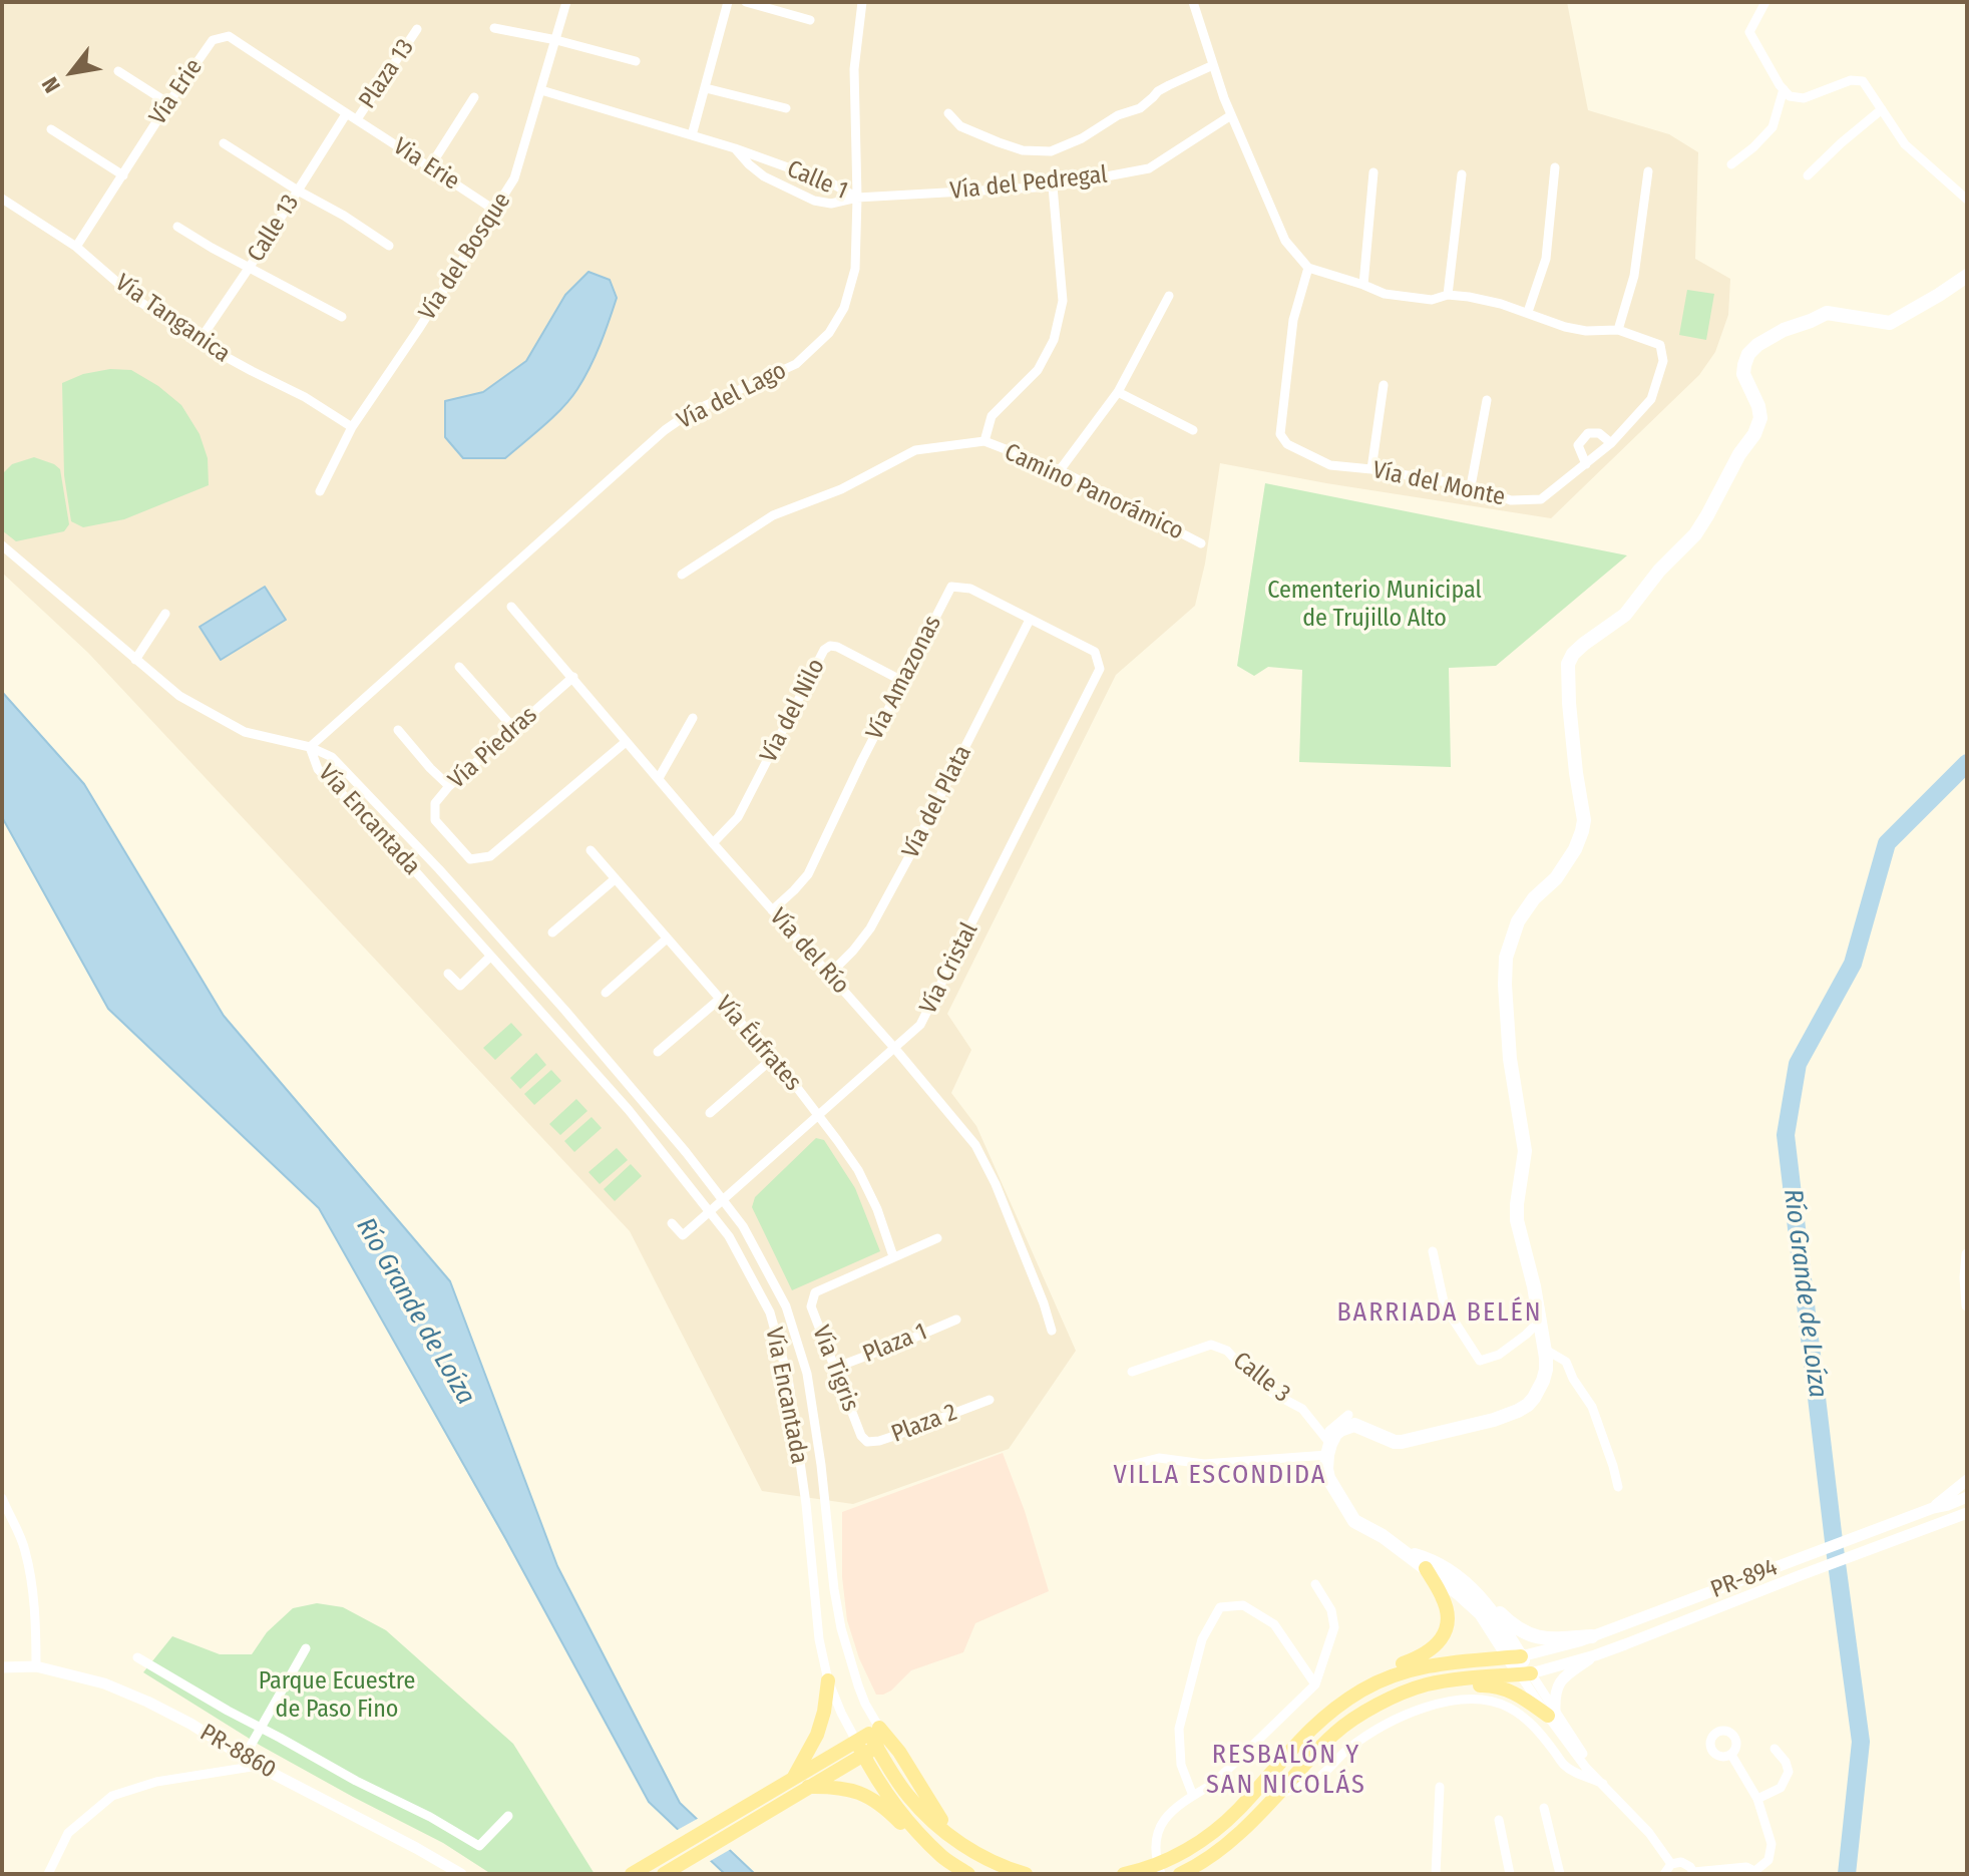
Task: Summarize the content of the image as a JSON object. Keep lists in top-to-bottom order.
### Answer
{
  "streets": {
    "street": [
      "Plaza 13",
      "Vía Erie",
      "Via Erie",
      "Calle 1",
      "Vía del Pedregal",
      "Calle 13",
      "Vía del Bosque",
      "Vía Tanganica",
      "Vía del Lago",
      "Vía del Monte",
      "Camino Panorámico",
      "Vía Amazonas",
      "Vía del Nilo",
      "Vía Piedras",
      "Vía del Plata",
      "Vía Encantada",
      "Vía del Río",
      "Vía Cristal",
      "Vía Éufrates",
      "Plaza 1",
      "Vía Tigris",
      "Calle 3",
      "Plaza 2",
      "PR-894",
      "PR-8860"
    ]
  },
  "crossings": [
    ["Plaza 13", "Vía Erie"],
    ["Plaza 13", "Via Erie"],
    ["Vía Erie", "Via Erie"],
    ["Vía Erie", "Calle 13"],
    ["Vía Erie", "Vía Tanganica"],
    ["Via Erie", "Vía del Bosque"],
    ["Calle 1", "Vía del Pedregal"],
    ["Calle 1", "Vía del Bosque"],
    ["Calle 1", "Vía del Lago"],
    ["Vía del Pedregal", "Vía del Lago"],
    ["Calle 13", "Vía Tanganica"],
    ["Vía del Bosque", "Vía Tanganica"],
    ["Vía del Lago", "Vía Encantada"],
    ["Vía Amazonas", "Vía del Nilo"],
    ["Vía Amazonas", "Vía del Plata"],
    ["Vía Amazonas", "Vía del Río"],
    ["Vía Amazonas", "Vía Cristal"],
    ["Vía del Nilo", "Vía del Río"],
    ["Vía Piedras", "Vía del Río"],
    ["Vía del Plata", "Vía del Río"],
    ["Vía Encantada", "Vía Cristal"],
    ["Vía del Río", "Vía Cristal"],
    ["Vía Cristal", "Vía Éufrates"],
    ["Vía Éufrates", "Vía Tigris"],
    ["Plaza 1", "Vía Tigris"],
    ["Vía Tigris", "Plaza 2"]
  ],
  "districts": ["BARRIADA BELÉN", "VILLA ESCONDIDA", "RESBALÓN Y SAN NICOLÁS"],
  "water": ["Río Grande de Loíza"],
  "parks": ["Cementerio Municipal de Trujillo Alto", "Parque Ecuestre de Paso Fino"],
  "north": "bottom left"
}
